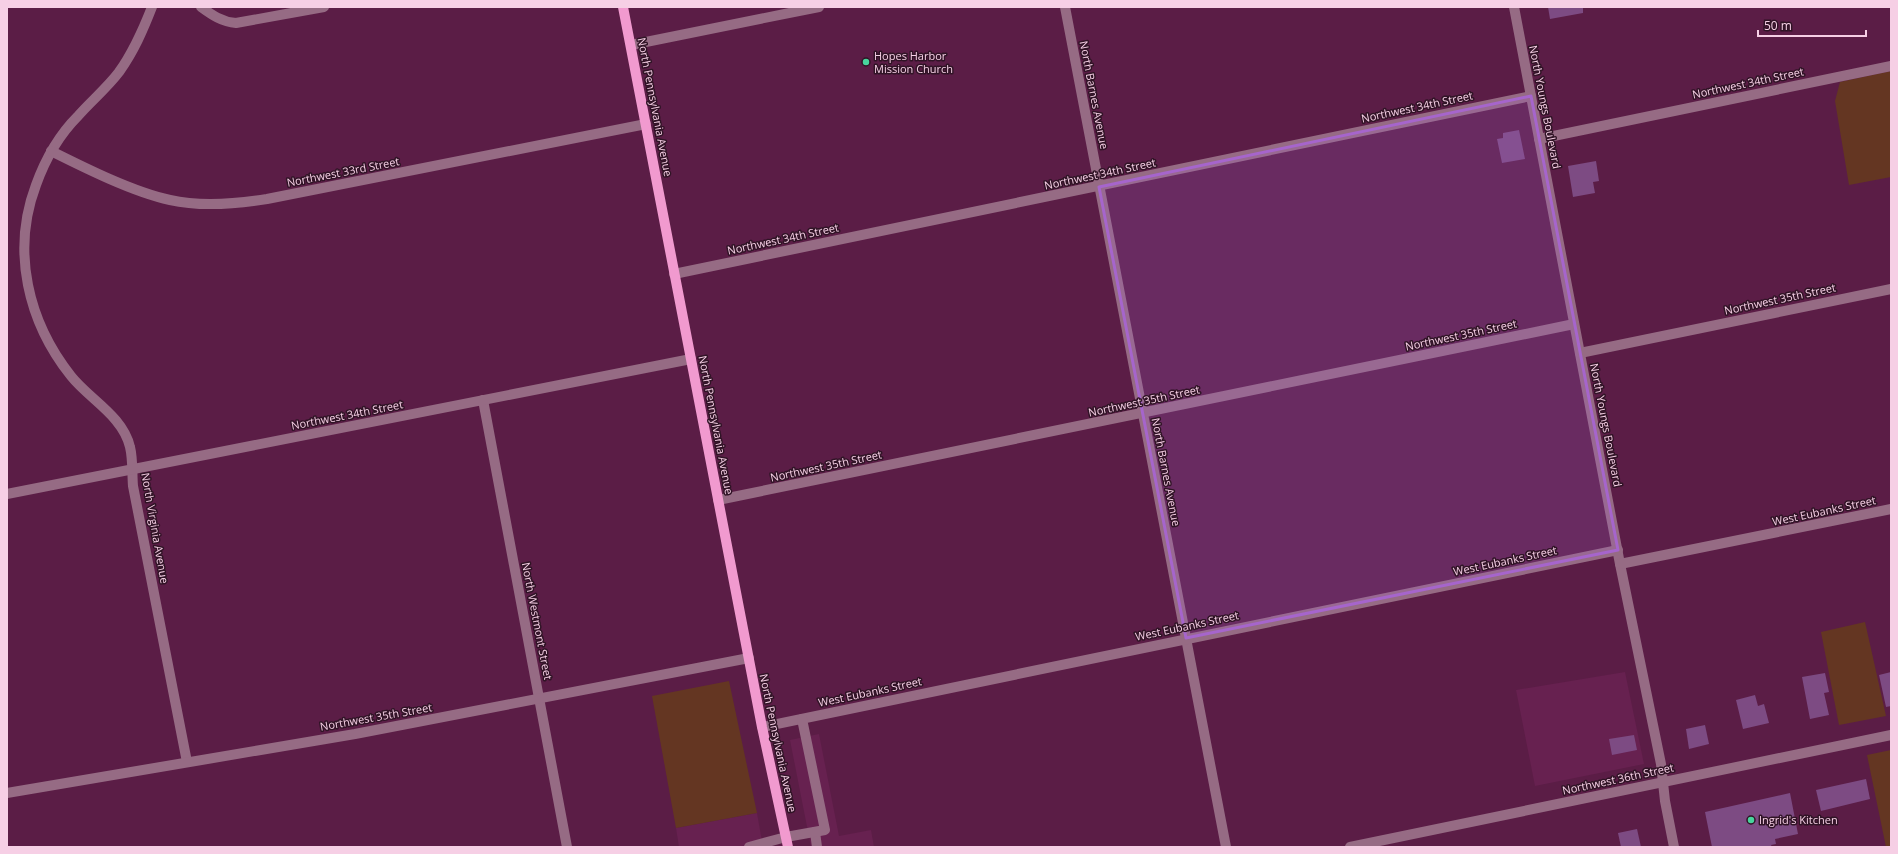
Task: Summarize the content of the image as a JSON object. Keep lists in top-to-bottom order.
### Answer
{
  "streets": {
    "main road": ["North Pennsylvania Avenue"],
    "street": [
      "Northwest 34th Street",
      "North Barnes Avenue",
      "North Youngs Boulevard",
      "Northwest 33rd Street",
      "Northwest 35th Street",
      "West Eubanks Street",
      "North Virginia Avenue",
      "North Westmont Street",
      "Northwest 36th Street"
    ]
  },
  "crossings": [
    ["Northwest 34th Street", "North Barnes Avenue"],
    ["Northwest 34th Street", "North Pennsylvania Avenue"],
    ["Northwest 34th Street", "North Youngs Boulevard"],
    ["Northwest 34th Street", "North Virginia Avenue"],
    ["Northwest 34th Street", "North Westmont Street"],
    ["North Barnes Avenue", "Northwest 35th Street"],
    ["North Barnes Avenue", "West Eubanks Street"],
    ["North Pennsylvania Avenue", "Northwest 33rd Street"],
    ["North Pennsylvania Avenue", "Northwest 35th Street"],
    ["North Pennsylvania Avenue", "West Eubanks Street"],
    ["North Youngs Boulevard", "Northwest 35th Street"],
    ["North Youngs Boulevard", "West Eubanks Street"],
    ["North Youngs Boulevard", "Northwest 36th Street"],
    ["Northwest 33rd Street", "North Virginia Avenue"],
    ["Northwest 35th Street", "North Virginia Avenue"],
    ["Northwest 35th Street", "North Westmont Street"]
  ],
  "places": ["Hopes Harbor Mission Church", "Ingrid's Kitchen"],
  "scale_bar": "50 m"
}
